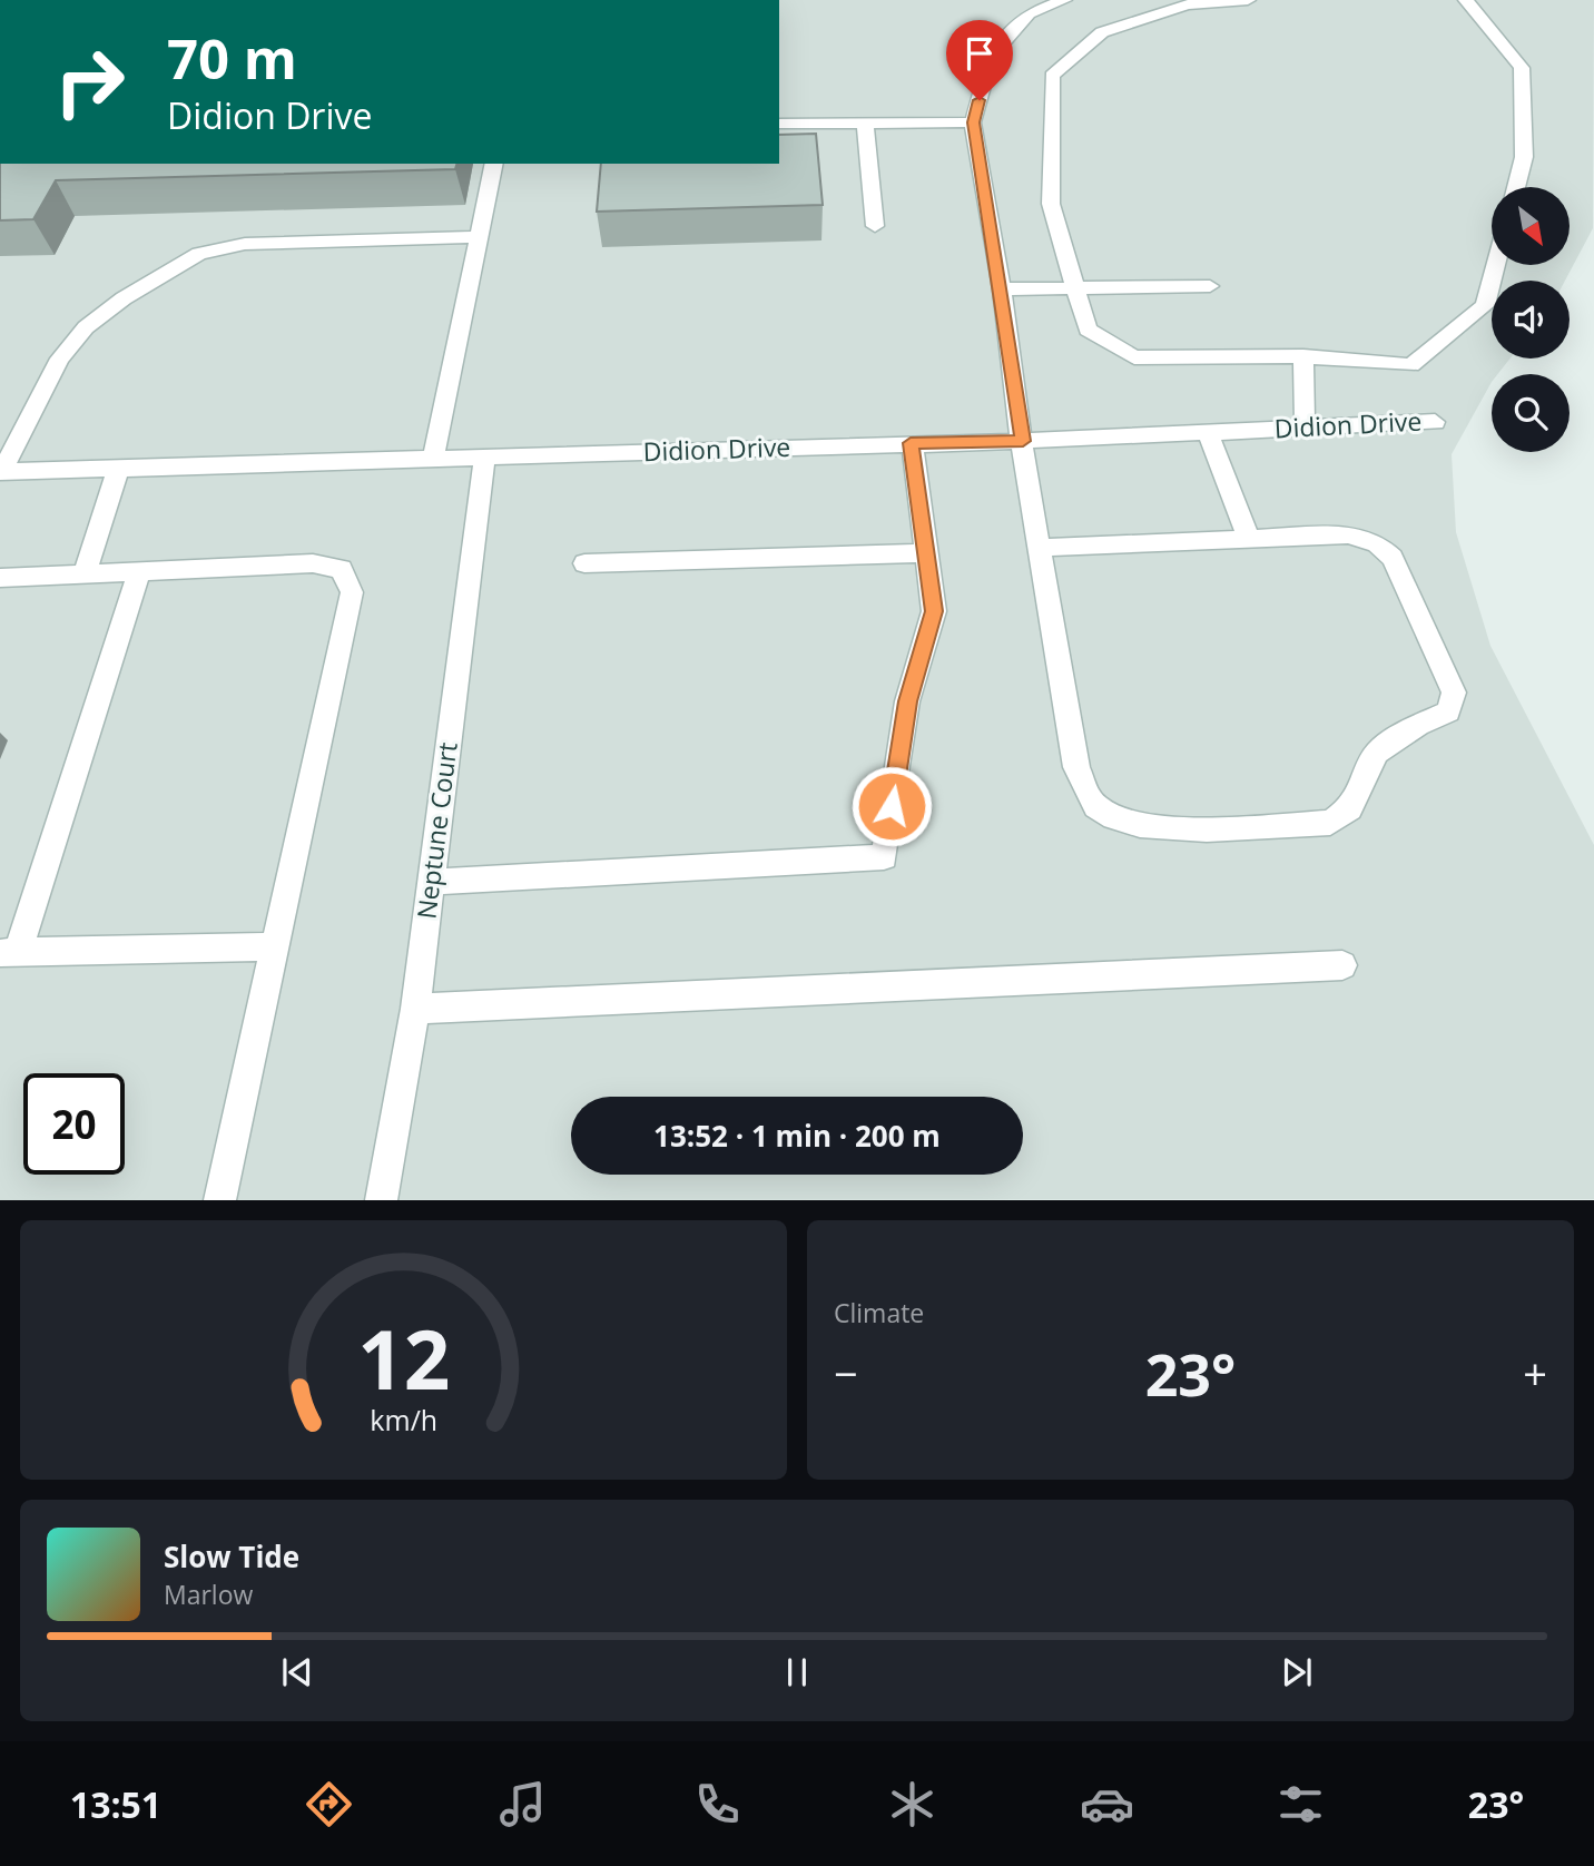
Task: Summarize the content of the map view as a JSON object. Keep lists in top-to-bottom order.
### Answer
{
  "streets": {
    "street": ["Didion Drive", "Neptune Court"]
  },
  "crossings": [
    ["Didion Drive", "Neptune Court"]
  ],
  "north": "bottom right",
  "page": {
    "turn": ["70 m", "Didion Drive"],
    "limit": "20",
    "trip": "13:52 · 1 min · 200 m",
    "tile": "Climate",
    "heat": ["−", "23°", "+"],
    "song": ["Slow Tide", "Marlow"],
    "tabs": ["13:51", "23°"],
    "gauge": ["12", "km/h"]
  }
}
